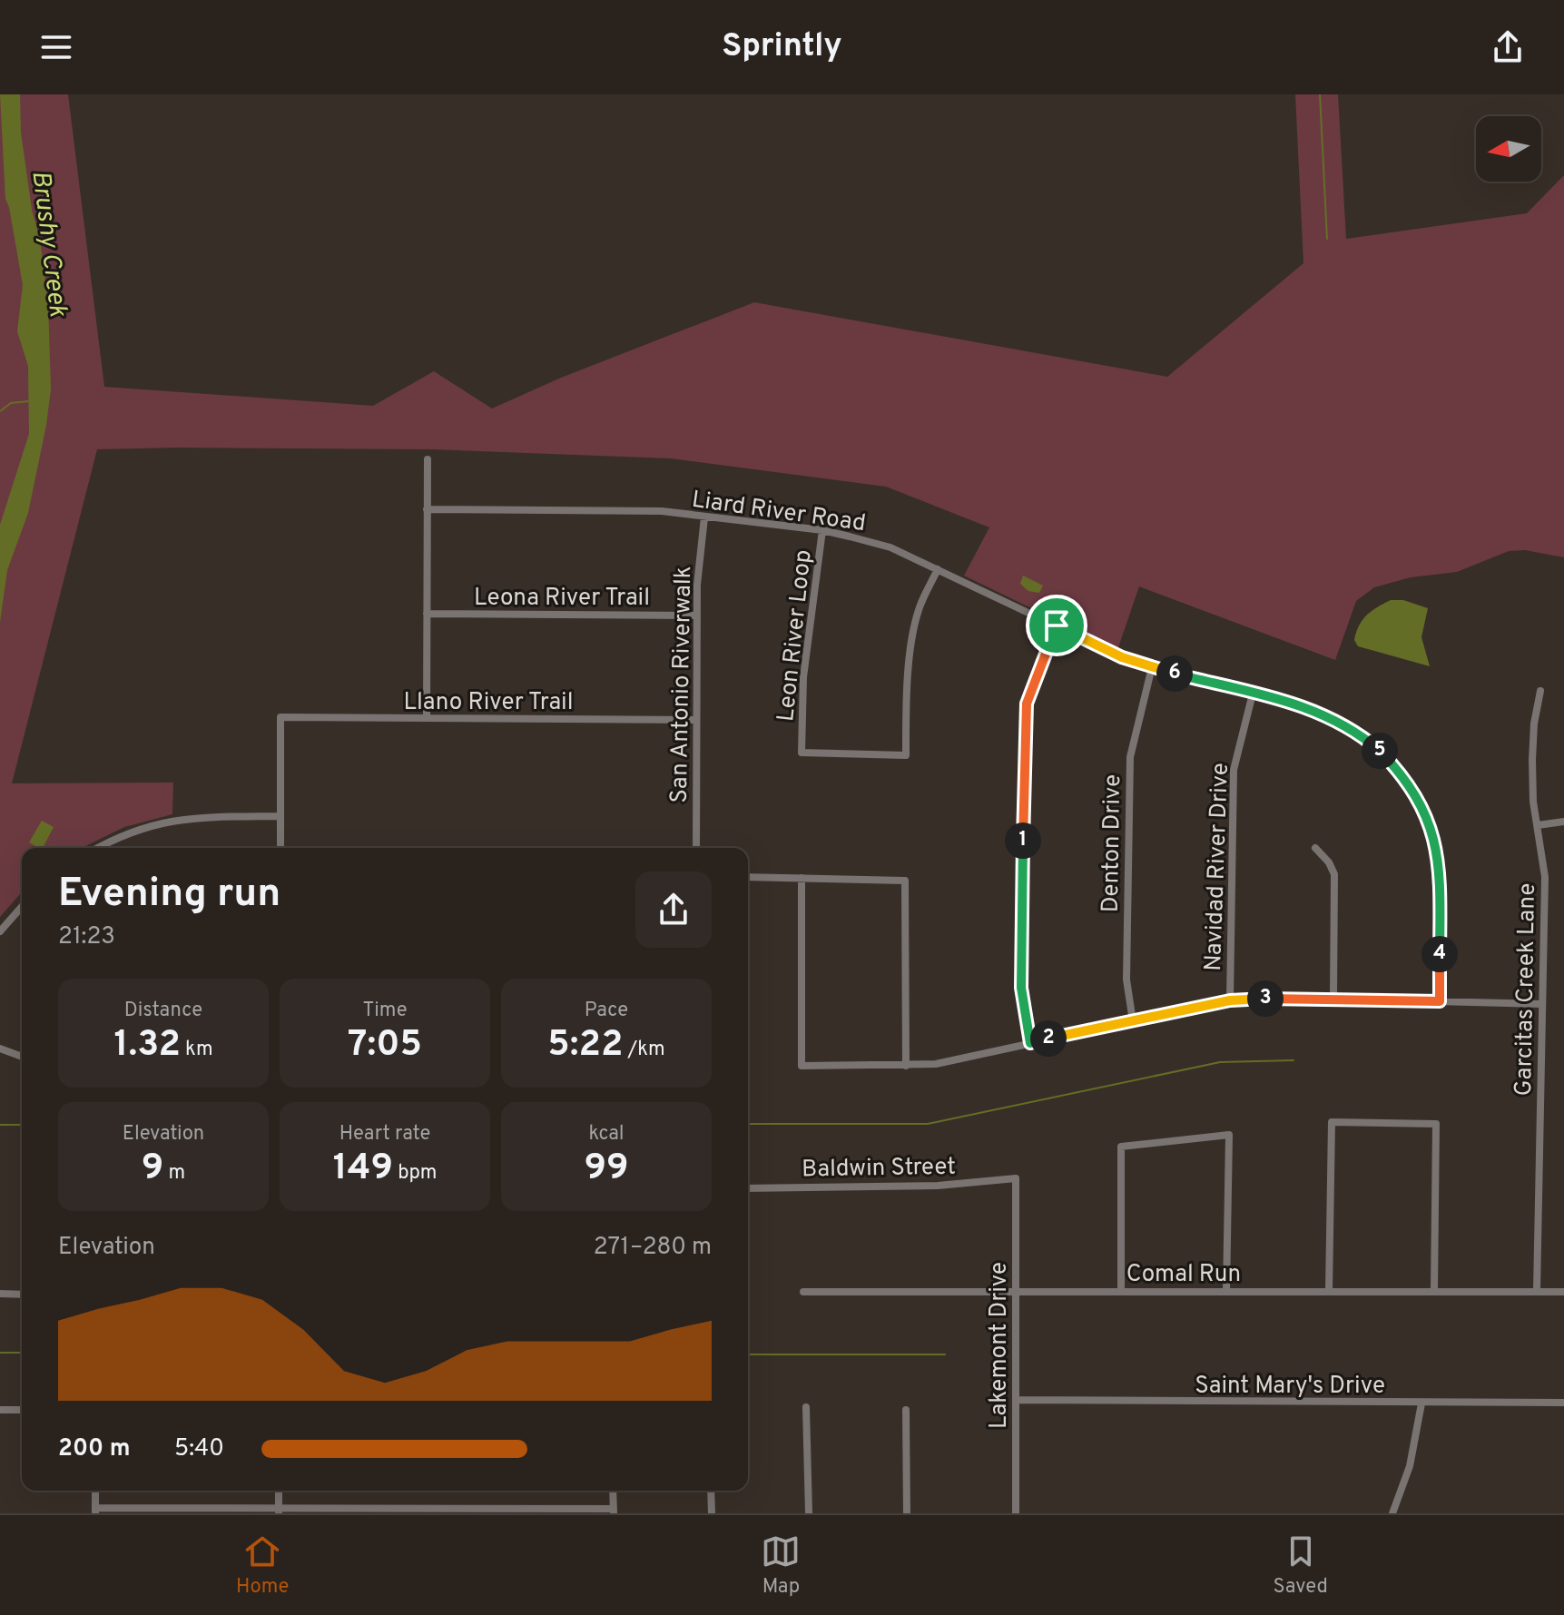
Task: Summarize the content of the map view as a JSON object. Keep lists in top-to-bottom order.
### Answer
{
  "streets": {
    "street": [
      "Liard River Road",
      "Leona River Trail",
      "Leon River Loop",
      "San Antonio Riverwalk",
      "Llano River Trail",
      "Denton Drive",
      "Navidad River Drive",
      "Garcitas Creek Lane",
      "Baldwin Street",
      "Comal Run",
      "Lakemont Drive",
      "Saint Mary's Drive"
    ]
  },
  "crossings": [
    ["Liard River Road", "Leon River Loop"],
    ["Liard River Road", "San Antonio Riverwalk"],
    ["Liard River Road", "Denton Drive"],
    ["Liard River Road", "Navidad River Drive"],
    ["Leona River Trail", "San Antonio Riverwalk"],
    ["San Antonio Riverwalk", "Llano River Trail"],
    ["Garcitas Creek Lane", "Comal Run"],
    ["Baldwin Street", "Lakemont Drive"],
    ["Comal Run", "Lakemont Drive"],
    ["Lakemont Drive", "Saint Mary's Drive"]
  ],
  "water": ["Brushy Creek"],
  "north": "left",
  "page": {
    "header": "Sprintly",
    "pins": [
      "6",
      "5",
      "1",
      "4",
      "3",
      "2"
    ],
    "heading": ["Evening run", "21:23"],
    "stats": [
      ["Distance", "1.32 km"],
      ["Time", "7:05"],
      ["Pace", "5:22 /km"],
      ["Elevation", "9 m"],
      ["Heart rate", "149 bpm"],
      ["kcal", "99"]
    ],
    "chart": ["Elevation", "271–280 m"],
    "list": [
      {
        "name": "200 m",
        "note": "5:40"
      }
    ],
    "tabs": ["Home", "Map", "Saved"]
  }
}
